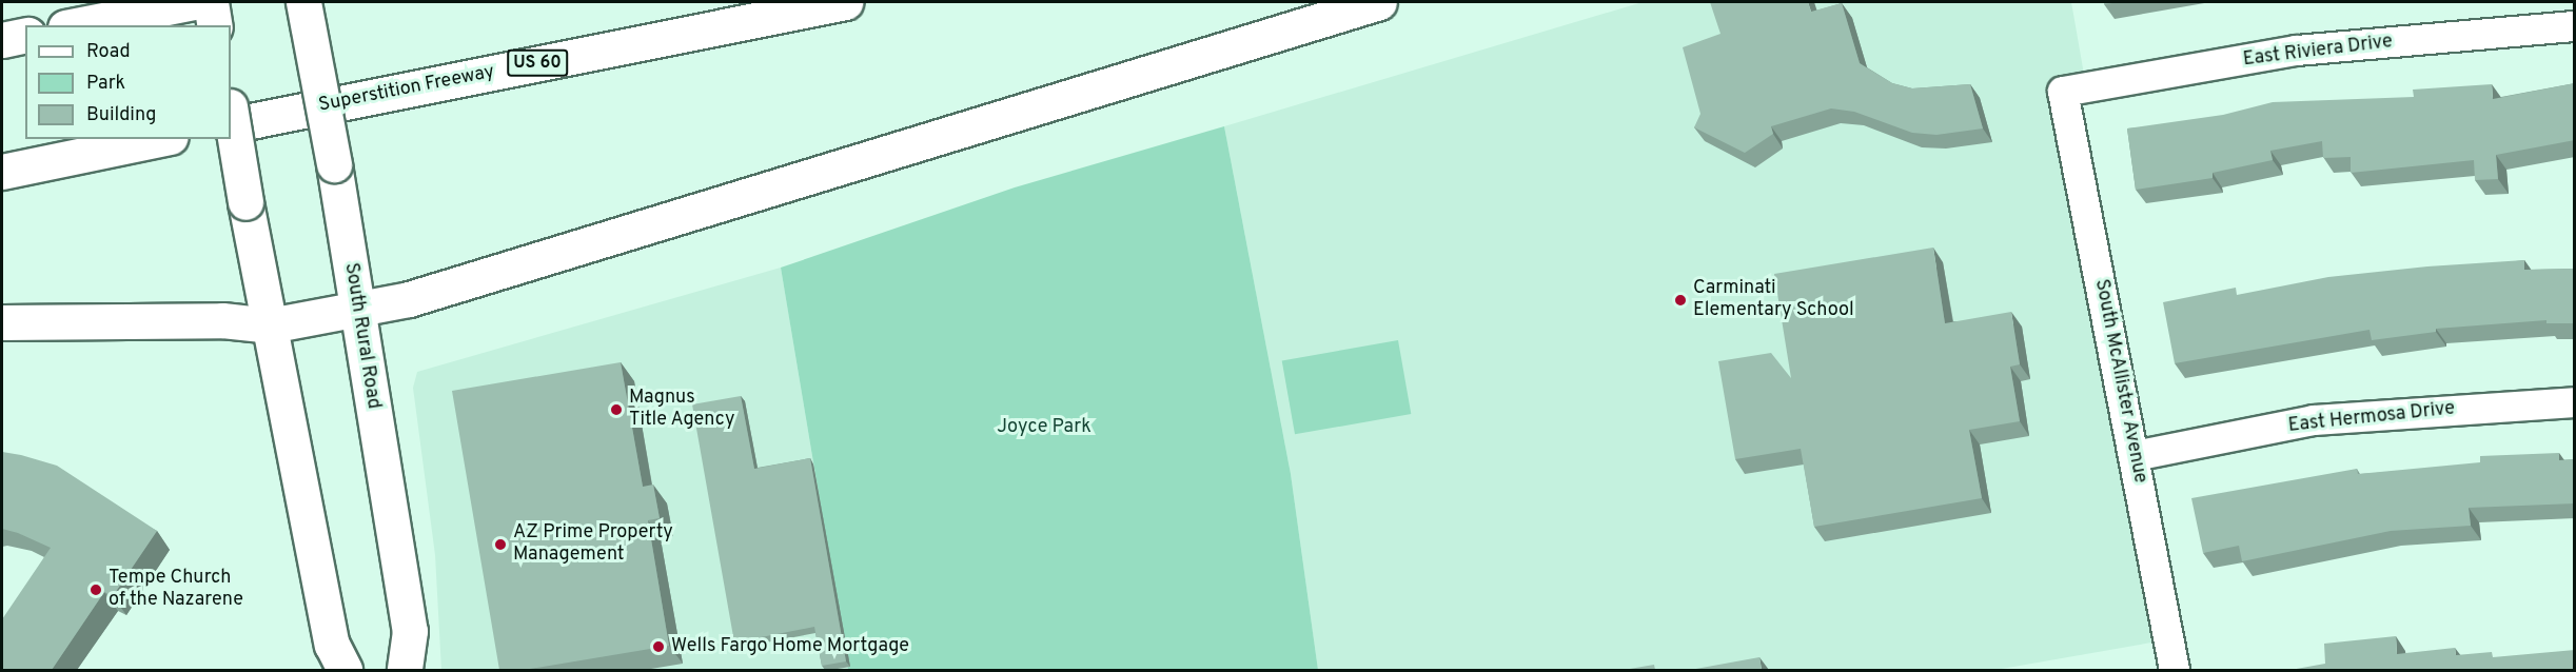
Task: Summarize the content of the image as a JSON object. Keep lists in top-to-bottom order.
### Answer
{
  "streets": {
    "main road": ["US 60", "Superstition Freeway", "South Rural Road"],
    "street": ["East Riviera Drive", "South McAllister Avenue", "East Hermosa Drive"]
  },
  "crossings": [
    ["East Riviera Drive", "South McAllister Avenue"],
    ["South McAllister Avenue", "East Hermosa Drive"]
  ],
  "parks": ["Joyce Park"],
  "places": [
    "Carminati Elementary School",
    "Magnus Title Agency",
    "AZ Prime Property Management",
    "Tempe Church of the Nazarene",
    "Wells Fargo Home Mortgage"
  ],
  "legend": ["Road", "Park", "Building"]
}
